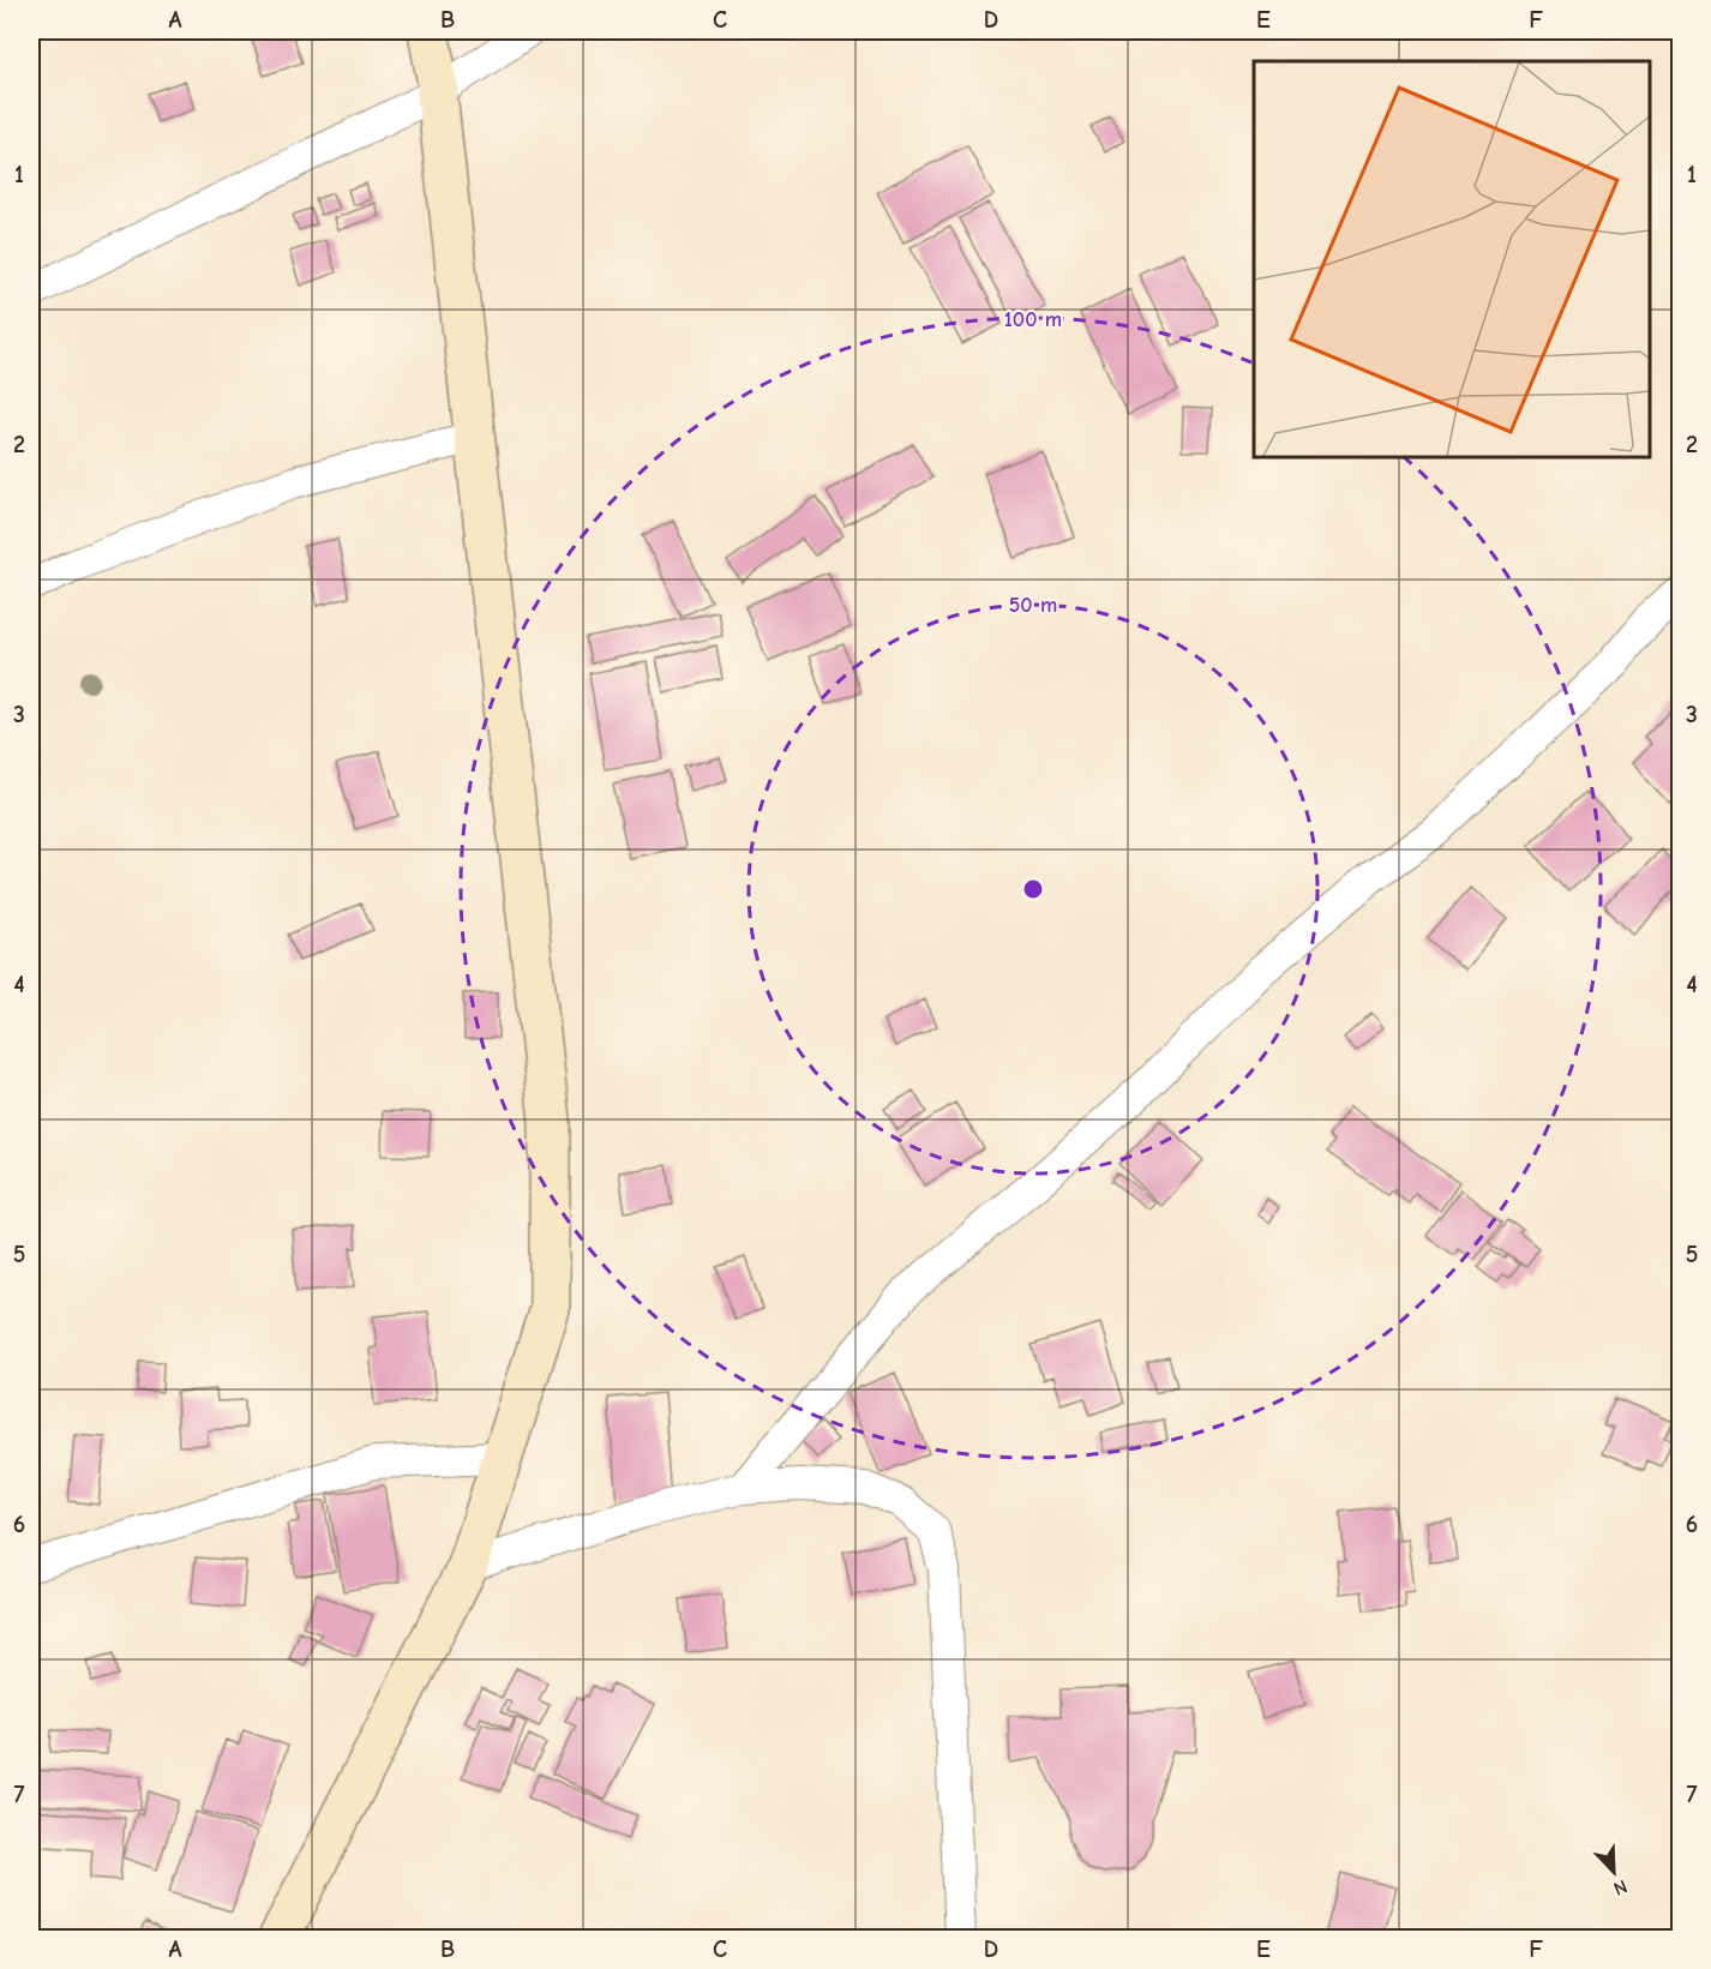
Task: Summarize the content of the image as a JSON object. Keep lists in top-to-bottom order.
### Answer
{
  "north": "bottom right",
  "grid": {
    "columns": [
      "A",
      "B",
      "C",
      "D",
      "E",
      "F"
    ],
    "rows": [
      "1",
      "2",
      "3",
      "4",
      "5",
      "6",
      "7"
    ]
  },
  "rings": ["100 m", "50 m"]
}
